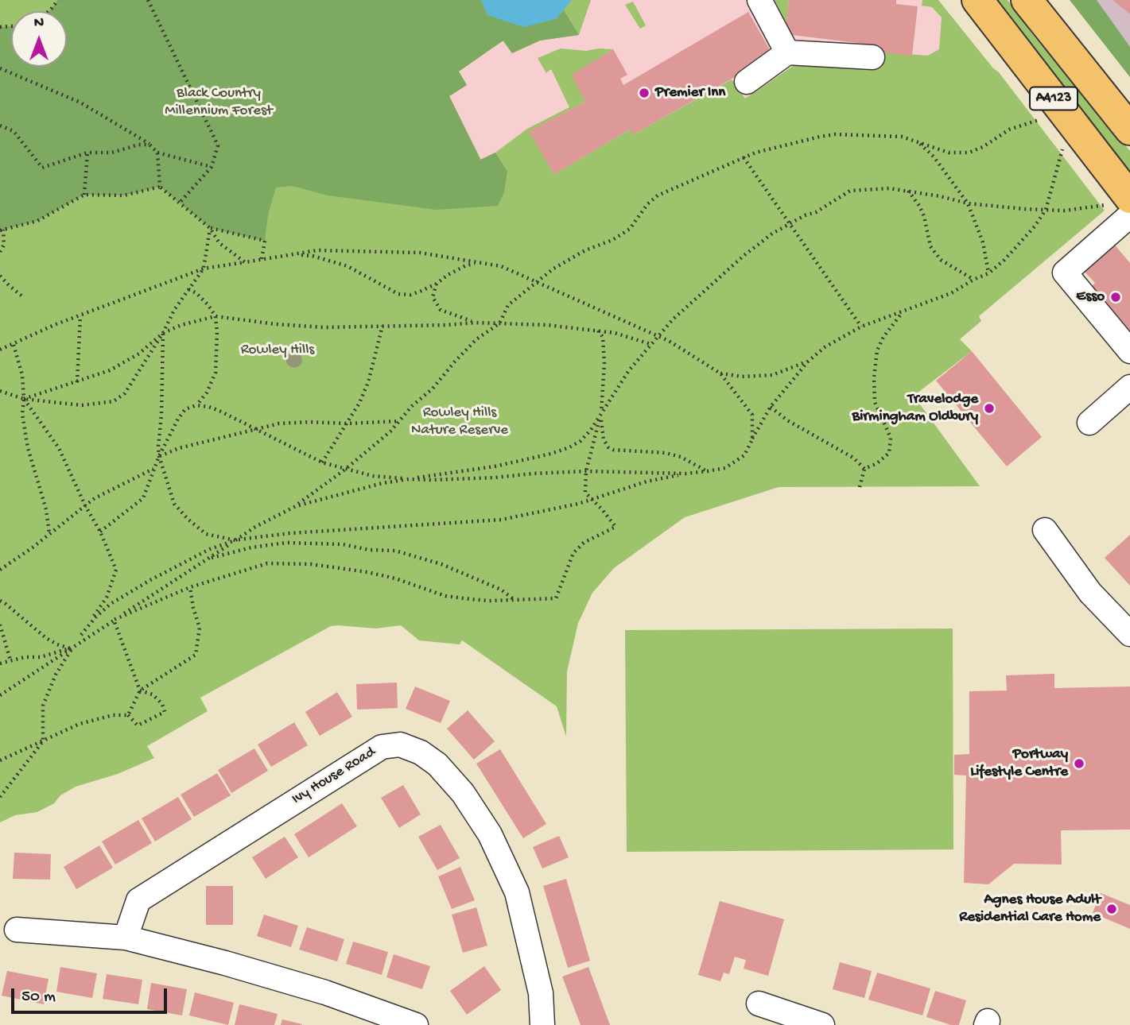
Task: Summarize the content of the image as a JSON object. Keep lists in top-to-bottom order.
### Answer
{
  "streets": {
    "highway": ["A4123"],
    "street": ["Ivy House Road"]
  },
  "parks": ["Black Country Millennium Forest", "Rowley Hills", "Rowley Hills Nature Reserve"],
  "places": [
    "Premier Inn",
    "Esso",
    "Travelodge Birmingham Oldbury",
    "Portway Lifestyle Centre",
    "Agnes House Adult Residential Care Home"
  ],
  "scale_bar": "50 m",
  "north": "top"
}
